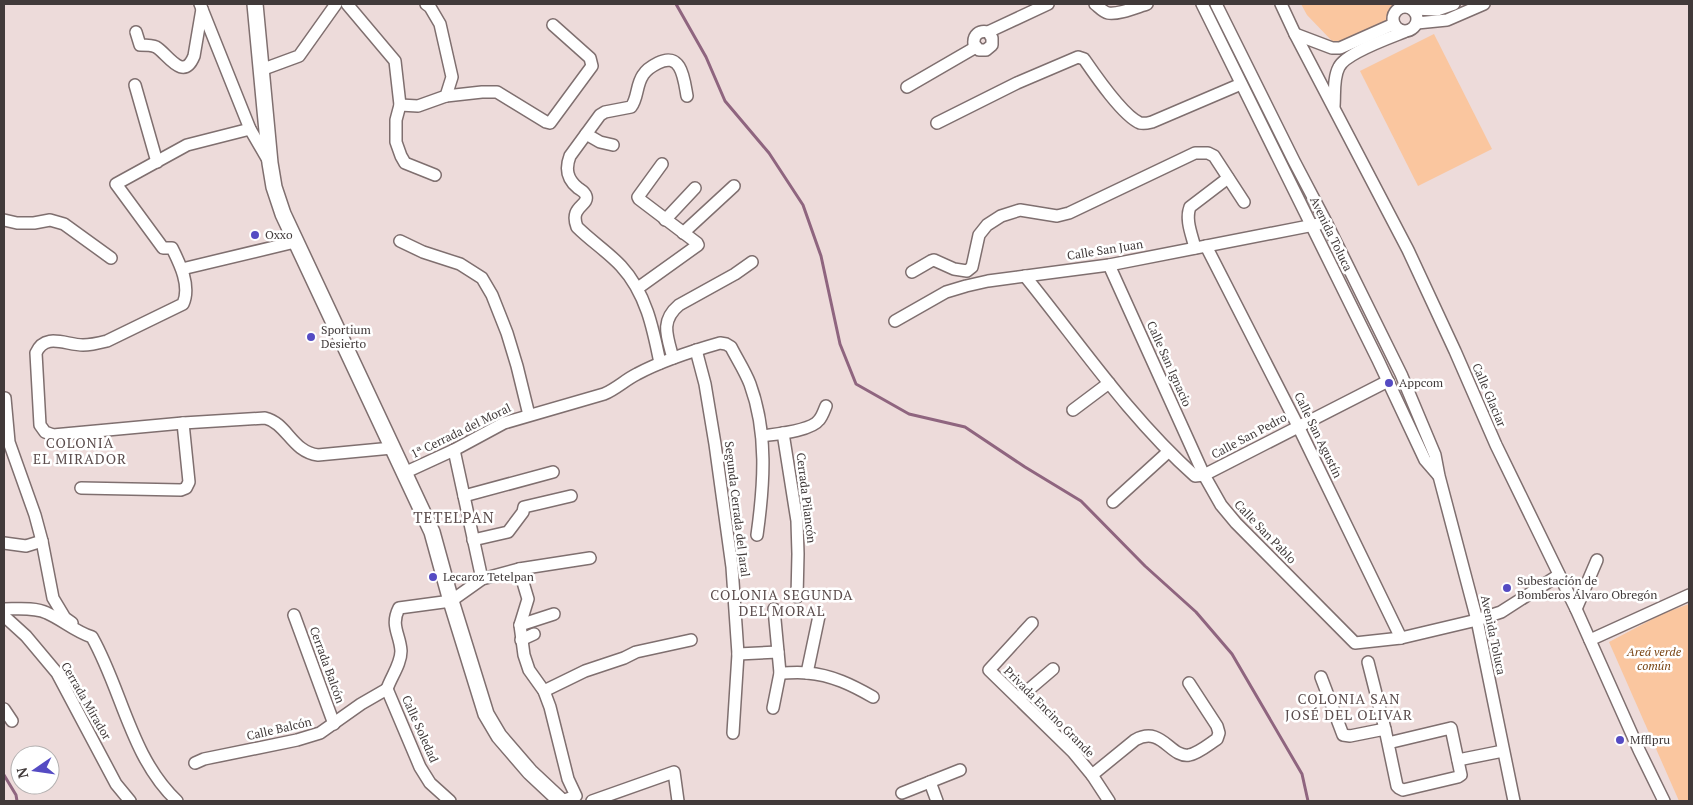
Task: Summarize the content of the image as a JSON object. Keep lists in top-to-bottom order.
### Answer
{
  "streets": {
    "street": [
      "Avenida Toluca",
      "Calle San Juan",
      "Calle San Ignacio",
      "Calle Glaciar",
      "1ª Cerrada del Moral",
      "Calle San Agustín",
      "Calle San Pedro",
      "Cerrada Pilancón",
      "Segunda Cerrada del Jaral",
      "Calle San Pablo",
      "Cerrada Balcón",
      "Cerrada Mirador",
      "Privada Encino Grande",
      "Calle Balcón",
      "Calle Soledad"
    ]
  },
  "crossings": [
    ["Avenida Toluca", "Calle San Juan"],
    ["Avenida Toluca", "Calle San Pedro"],
    ["Avenida Toluca", "Calle San Pablo"],
    ["Calle San Juan", "Calle San Ignacio"],
    ["Calle San Juan", "Calle San Agustín"],
    ["Calle San Ignacio", "Calle San Pedro"],
    ["Calle San Ignacio", "Calle San Pablo"],
    ["Calle Glaciar", "Calle San Pablo"],
    ["1ª Cerrada del Moral", "Segunda Cerrada del Jaral"],
    ["Calle San Agustín", "Calle San Pedro"],
    ["Calle San Agustín", "Calle San Pablo"],
    ["Calle San Pedro", "Calle San Pablo"],
    ["Cerrada Balcón", "Calle Balcón"],
    ["Calle Balcón", "Calle Soledad"]
  ],
  "districts": [
    "COLONIA EL MIRADOR",
    "TETELPAN",
    "COLONIA SEGUNDA DEL MORAL",
    "COLONIA SAN JOSÉ DEL OLIVAR"
  ],
  "parks": ["Areá verde común"],
  "places": [
    "Oxxo",
    "Sportium Desierto",
    "Appcom",
    "Lecaroz Tetelpan",
    "Subestación de Bomberos Álvaro Obregón",
    "Mfflpru"
  ],
  "north": "left"
}
